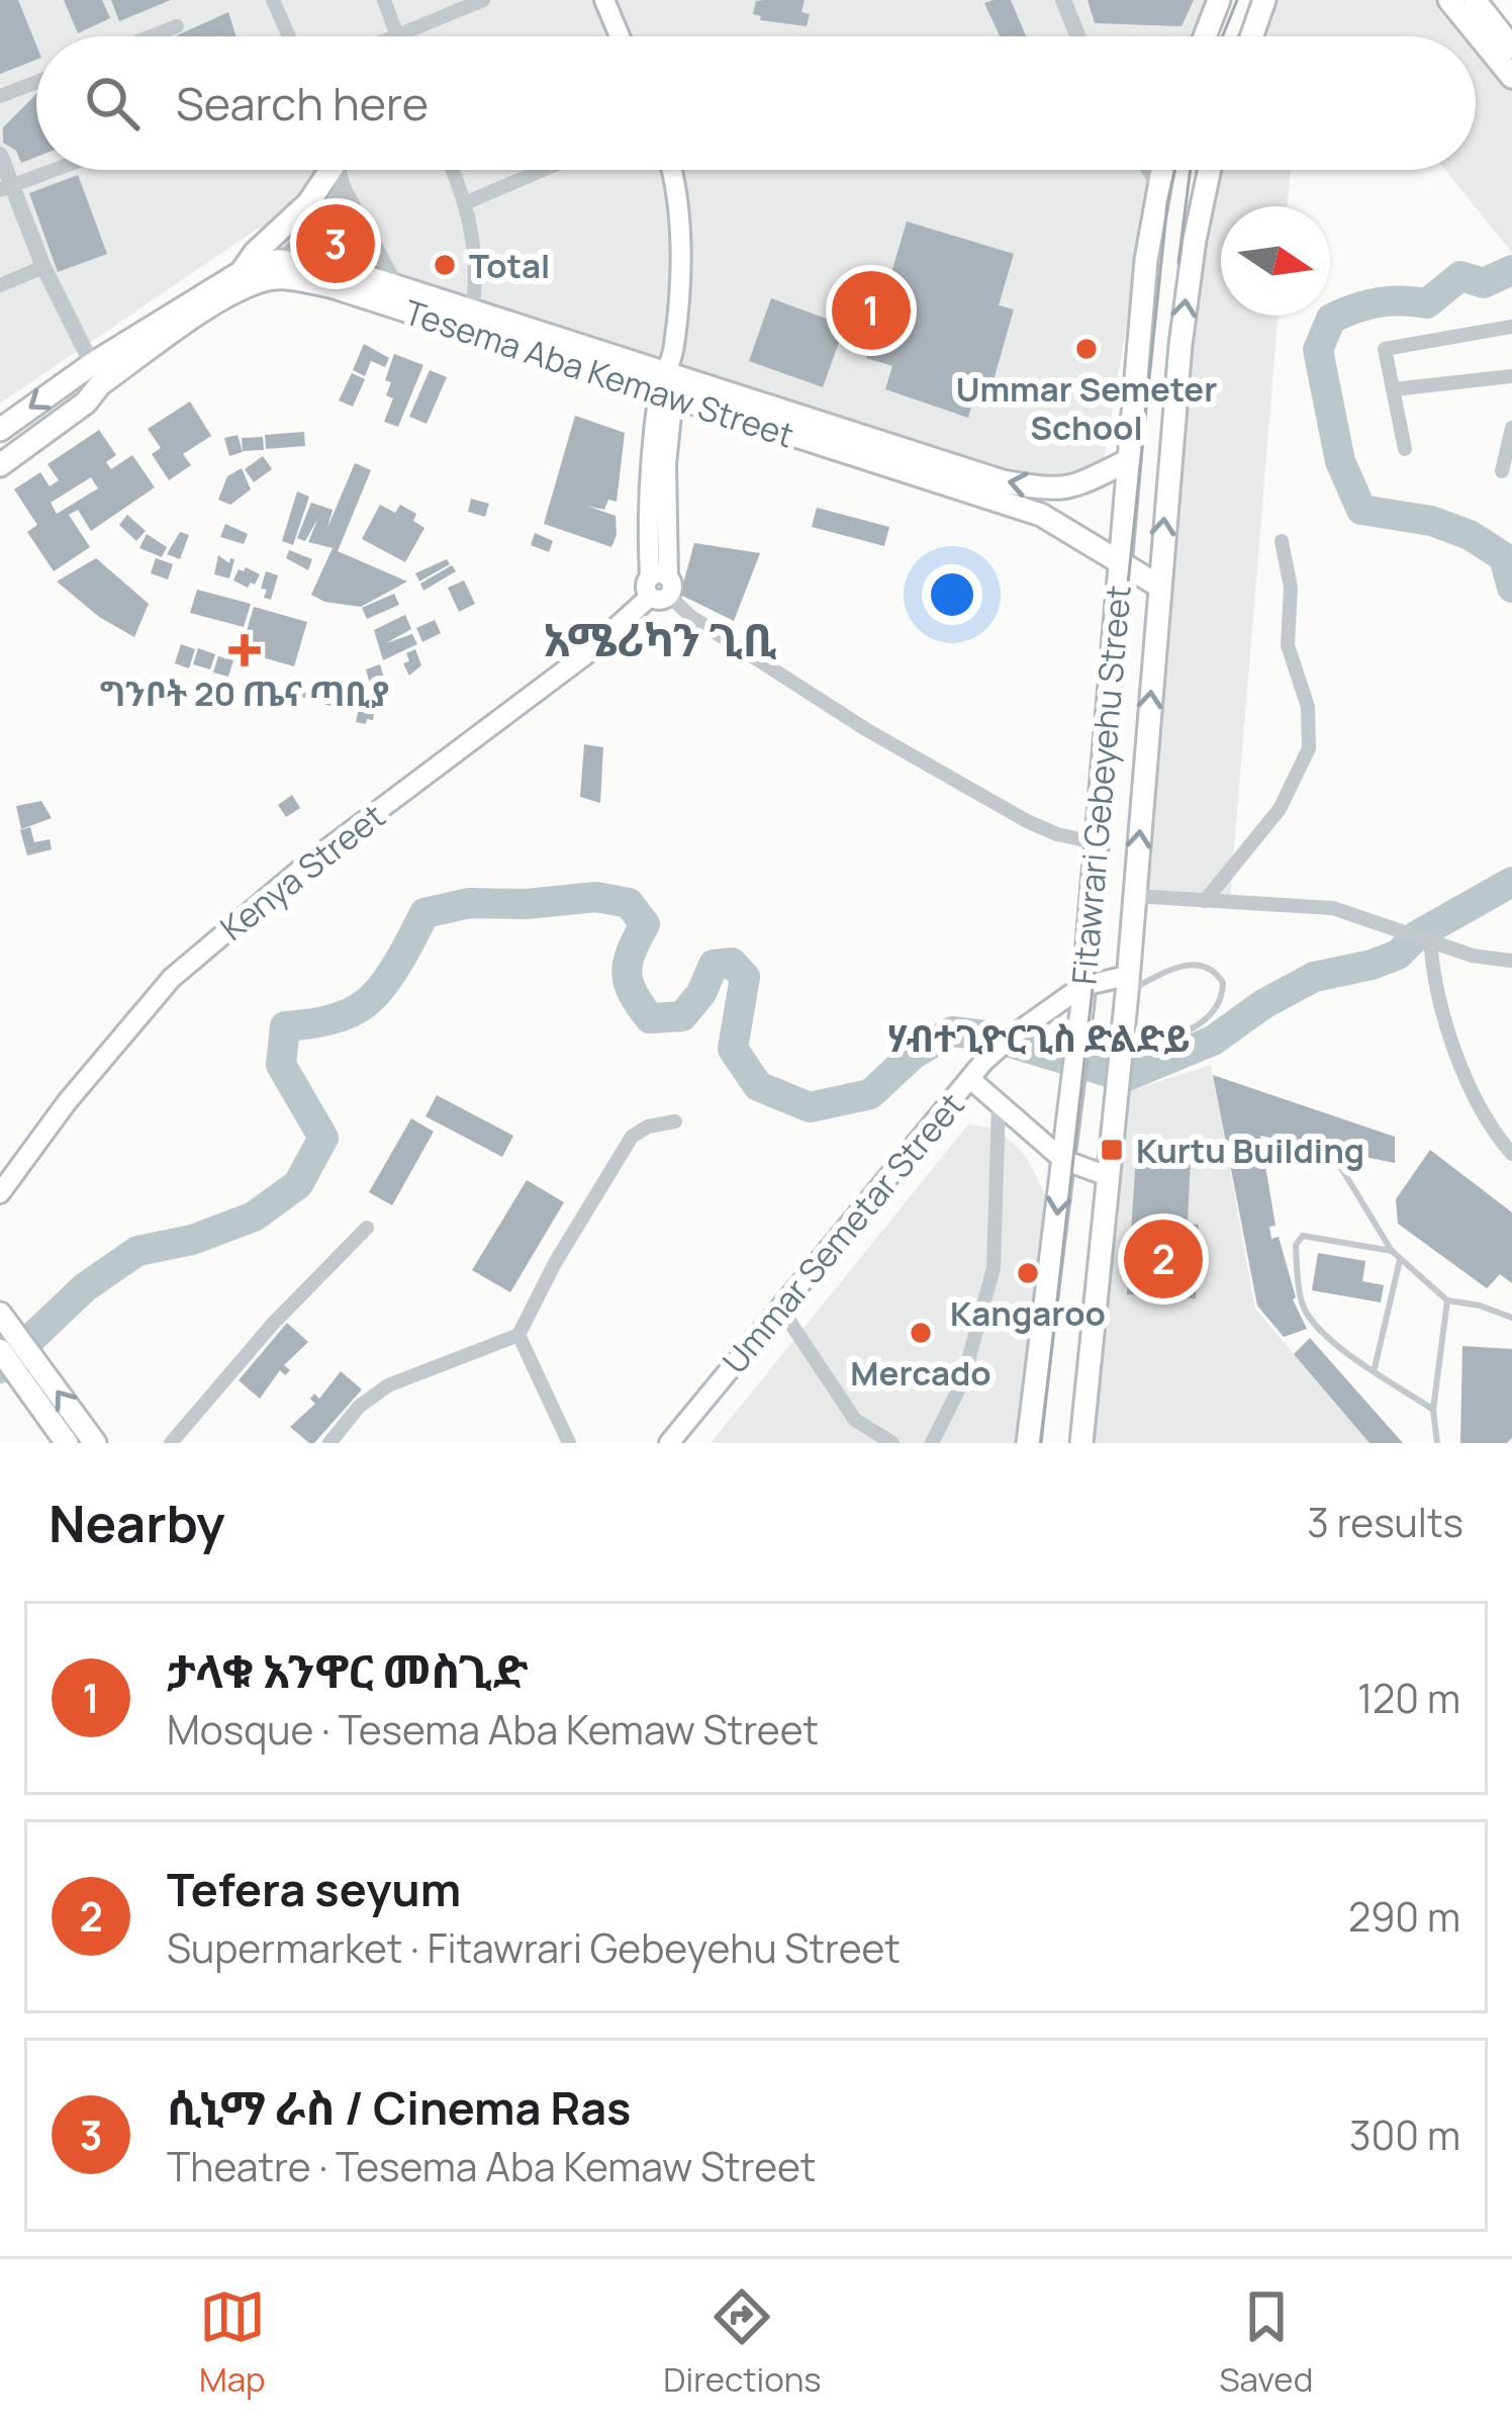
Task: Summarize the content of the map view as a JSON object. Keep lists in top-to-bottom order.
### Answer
{
  "streets": {
    "main road": [
      "Tesema Aba Kemaw Street",
      "Fitawrari Gebeyehu Street",
      "Kenya Street",
      "Ummar Semetar Street"
    ]
  },
  "crossings": [
    ["Tesema Aba Kemaw Street", "Fitawrari Gebeyehu Street"],
    ["Fitawrari Gebeyehu Street", "Ummar Semetar Street"]
  ],
  "districts": ["አሜሪካን ጊቢ", "ሃብተጊዮርጊስ ድልድይ"],
  "places": {
    "other": [
      "Total",
      "Ummar Semeter School",
      "Kangaroo",
      "Mercado"
    ],
    "health": ["ግንቦት 20 ጤና ጣቢያ"],
    "transit": ["Kurtu Building"]
  },
  "north": "right",
  "page": {
    "search": "Search here",
    "pins": ["3", "1", "2"],
    "heading": ["Nearby", "3 results"],
    "list": [
      {
        "mark": "1",
        "name": "ታላቁ አንዋር መስጊድ",
        "note": "Mosque · Tesema Aba Kemaw Street",
        "value": "120 m"
      },
      {
        "mark": "2",
        "name": "Tefera seyum",
        "note": "Supermarket · Fitawrari Gebeyehu Street",
        "value": "290 m"
      },
      {
        "mark": "3",
        "name": "ሲኒማ ራስ / Cinema Ras",
        "note": "Theatre · Tesema Aba Kemaw Street",
        "value": "300 m"
      }
    ],
    "nav": ["Map", "Directions", "Saved"]
  }
}
